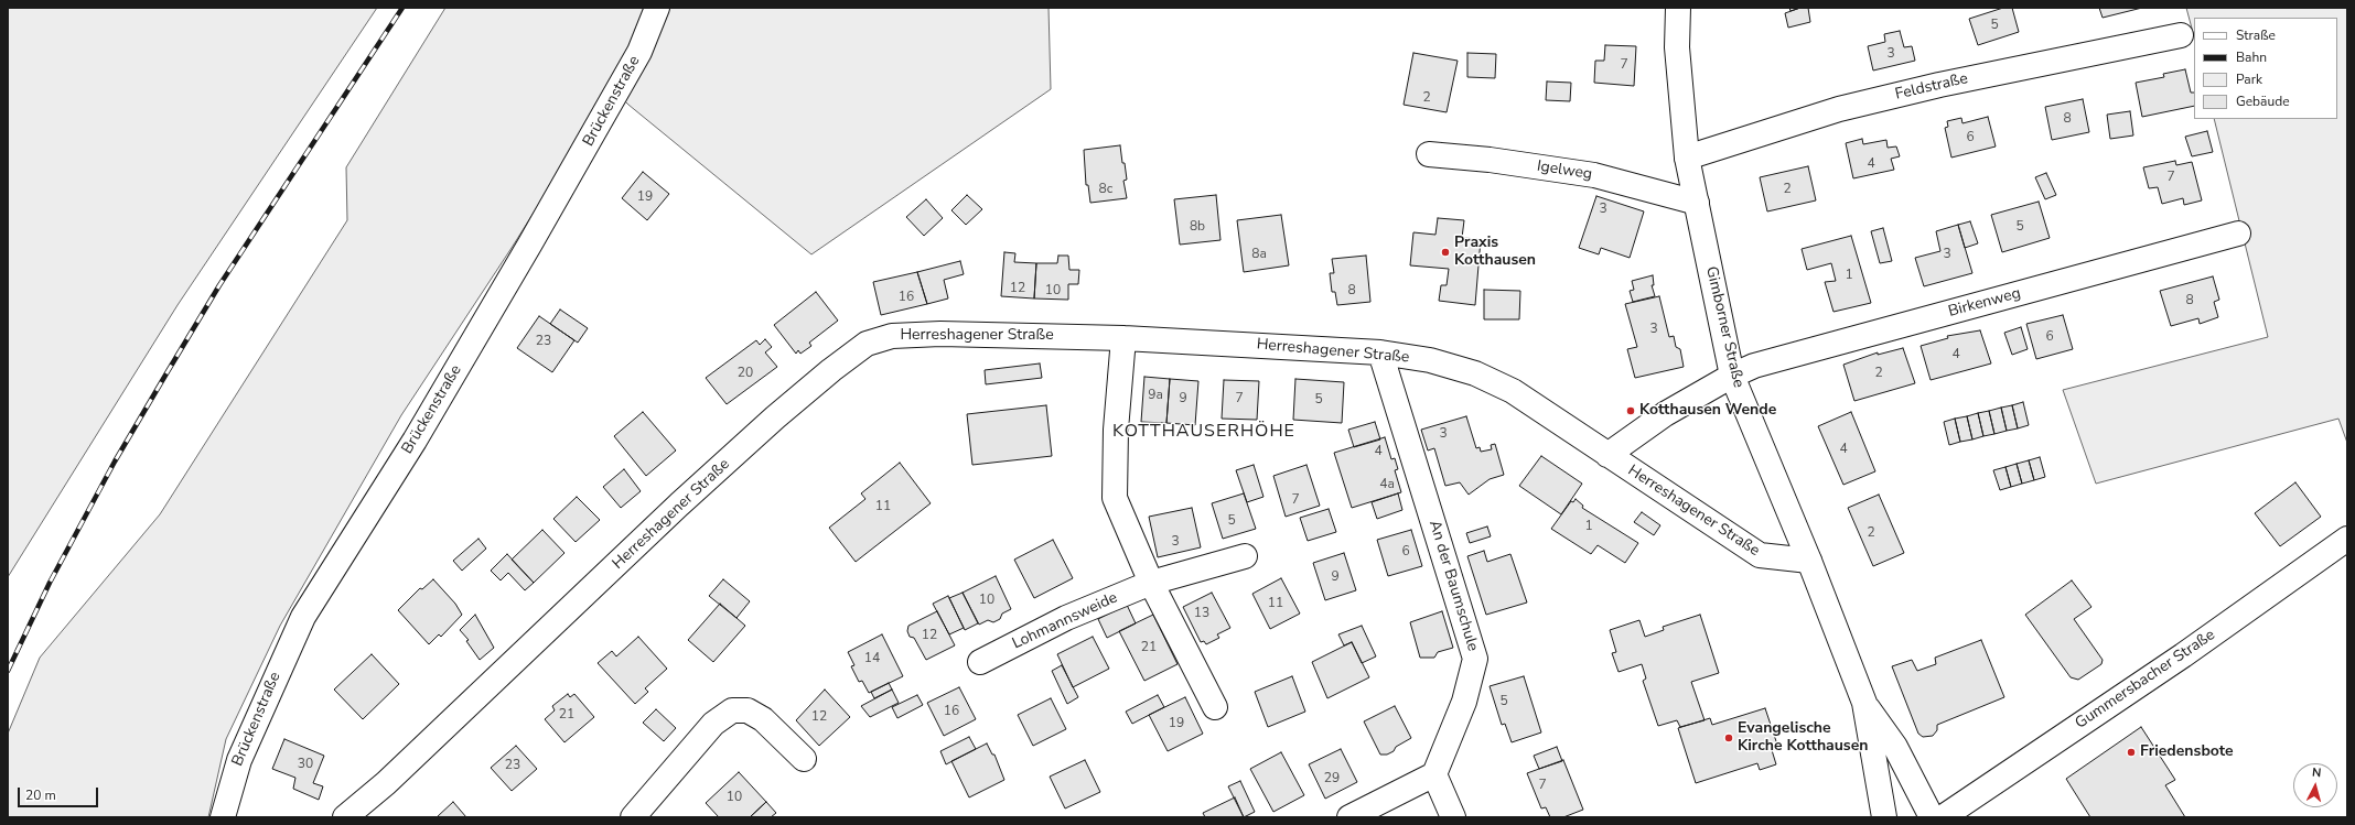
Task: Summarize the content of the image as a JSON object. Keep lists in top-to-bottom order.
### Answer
{
  "streets": {
    "street": [
      "Feldstraße",
      "Brückenstraße",
      "Igelweg",
      "Birkenweg",
      "Gimborner Straße",
      "Herreshagener Straße",
      "An der Baumschule",
      "Lohmannsweide",
      "Gummersbacher Straße"
    ]
  },
  "crossings": [
    ["Feldstraße", "Gimborner Straße"],
    ["Igelweg", "Gimborner Straße"],
    ["Birkenweg", "Gimborner Straße"],
    ["Birkenweg", "Herreshagener Straße"],
    ["Gimborner Straße", "Herreshagener Straße"],
    ["Herreshagener Straße", "An der Baumschule"]
  ],
  "districts": ["KOTTHAUSERHÖHE"],
  "places": [
    "Praxis Kotthausen",
    "Kotthausen Wende",
    "Evangelische Kirche Kotthausen",
    "Friedensbote"
  ],
  "house_numbers": [
    "5",
    "3",
    "7",
    "2",
    "8",
    "6",
    "4",
    "7",
    "8c",
    "2",
    "19",
    "3",
    "8b",
    "5",
    "8a",
    "3",
    "1",
    "12",
    "10",
    "8",
    "16",
    "8",
    "3",
    "6",
    "23",
    "4",
    "20",
    "2",
    "9a",
    "9",
    "7",
    "5",
    "3",
    "4",
    "4",
    "4a",
    "7",
    "11",
    "5",
    "1",
    "2",
    "3",
    "6",
    "9",
    "10",
    "11",
    "13",
    "12",
    "21",
    "14",
    "5",
    "16",
    "21",
    "12",
    "19",
    "30",
    "23",
    "29",
    "7",
    "10"
  ],
  "legend": [
    "Straße",
    "Bahn",
    "Park",
    "Gebäude"
  ],
  "scale_bar": "20 m",
  "north": "top"
}
